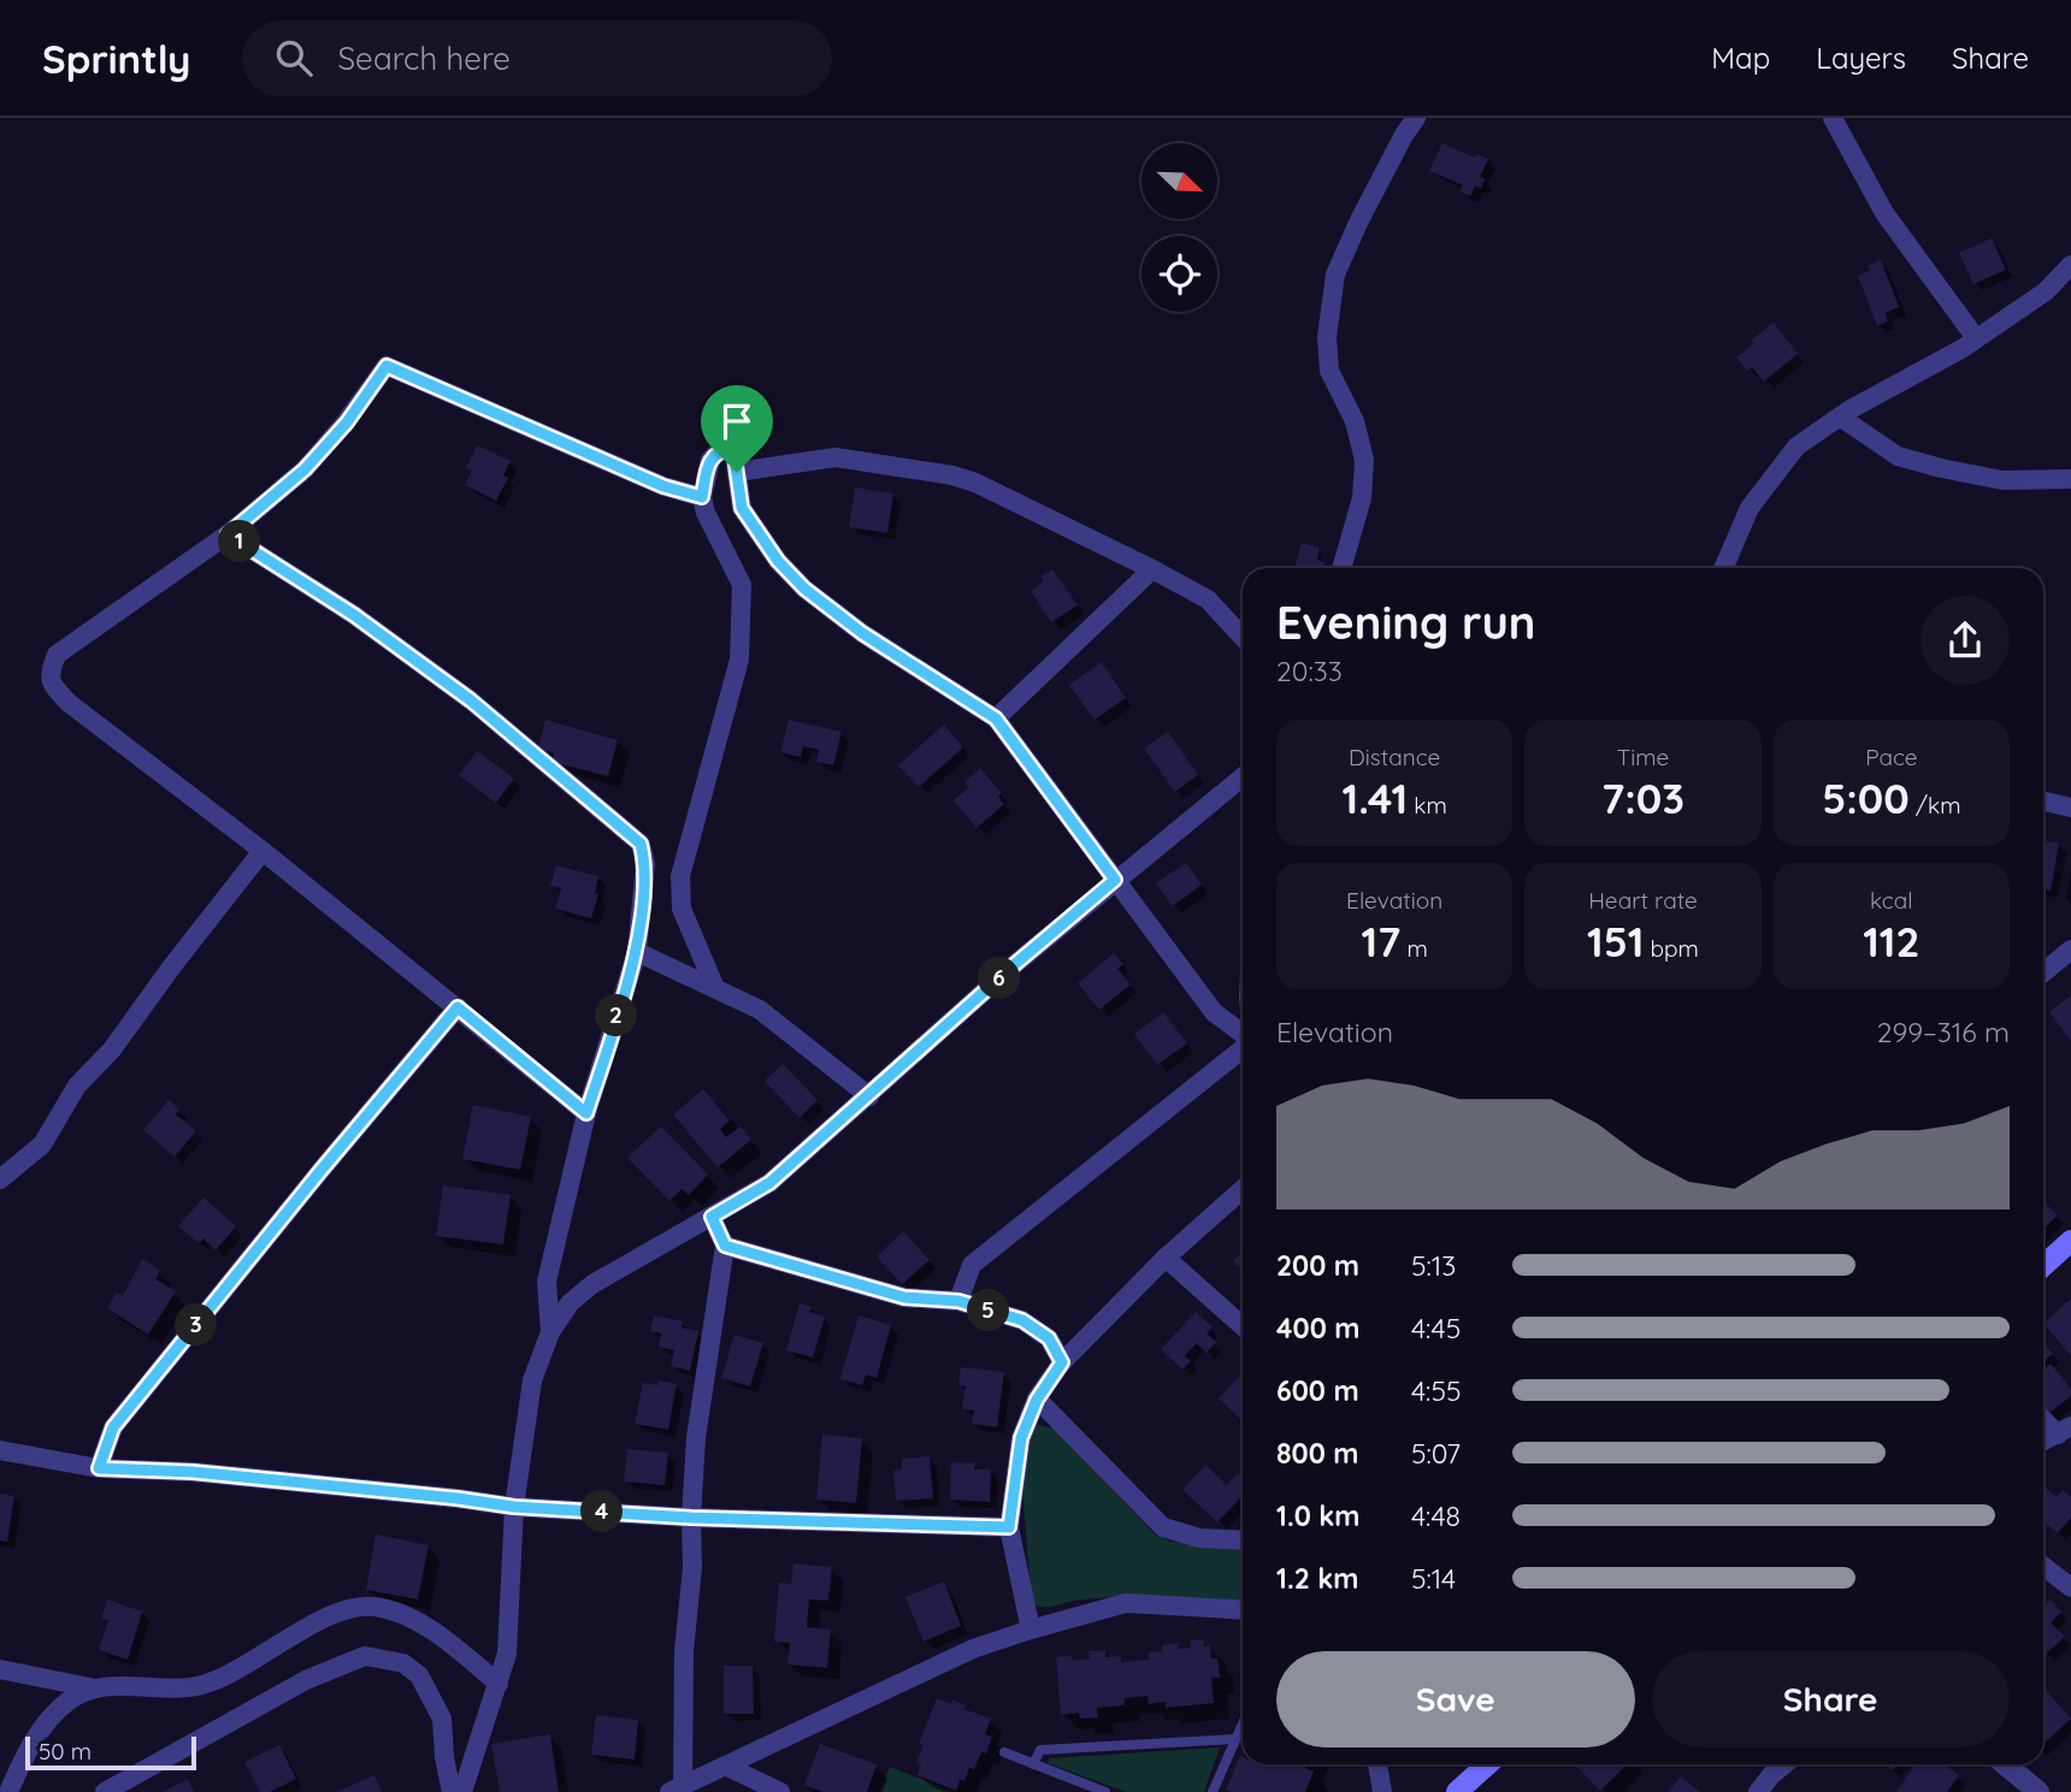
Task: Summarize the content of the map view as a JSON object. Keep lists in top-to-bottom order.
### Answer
{
  "scale_bar": "50 m",
  "north": "bottom right",
  "page": {
    "header": "Sprintly",
    "search": "Search here",
    "nav": ["Map", "Layers", "Share"],
    "pins": [
      "1",
      "6",
      "2",
      "5",
      "3",
      "4"
    ],
    "heading": ["Evening run", "20:33"],
    "stats": [
      ["Distance", "1.41 km"],
      ["Time", "7:03"],
      ["Pace", "5:00 /km"],
      ["Elevation", "17 m"],
      ["Heart rate", "151 bpm"],
      ["kcal", "112"]
    ],
    "chart": ["Elevation", "299–316 m"],
    "list": [
      {
        "name": "200 m",
        "note": "5:13"
      },
      {
        "name": "400 m",
        "note": "4:45"
      },
      {
        "name": "600 m",
        "note": "4:55"
      },
      {
        "name": "800 m",
        "note": "5:07"
      },
      {
        "name": "1.0 km",
        "note": "4:48"
      },
      {
        "name": "1.2 km",
        "note": "5:14"
      }
    ],
    "buttons": ["Save", "Share"],
    "scale": "50 m"
  }
}
